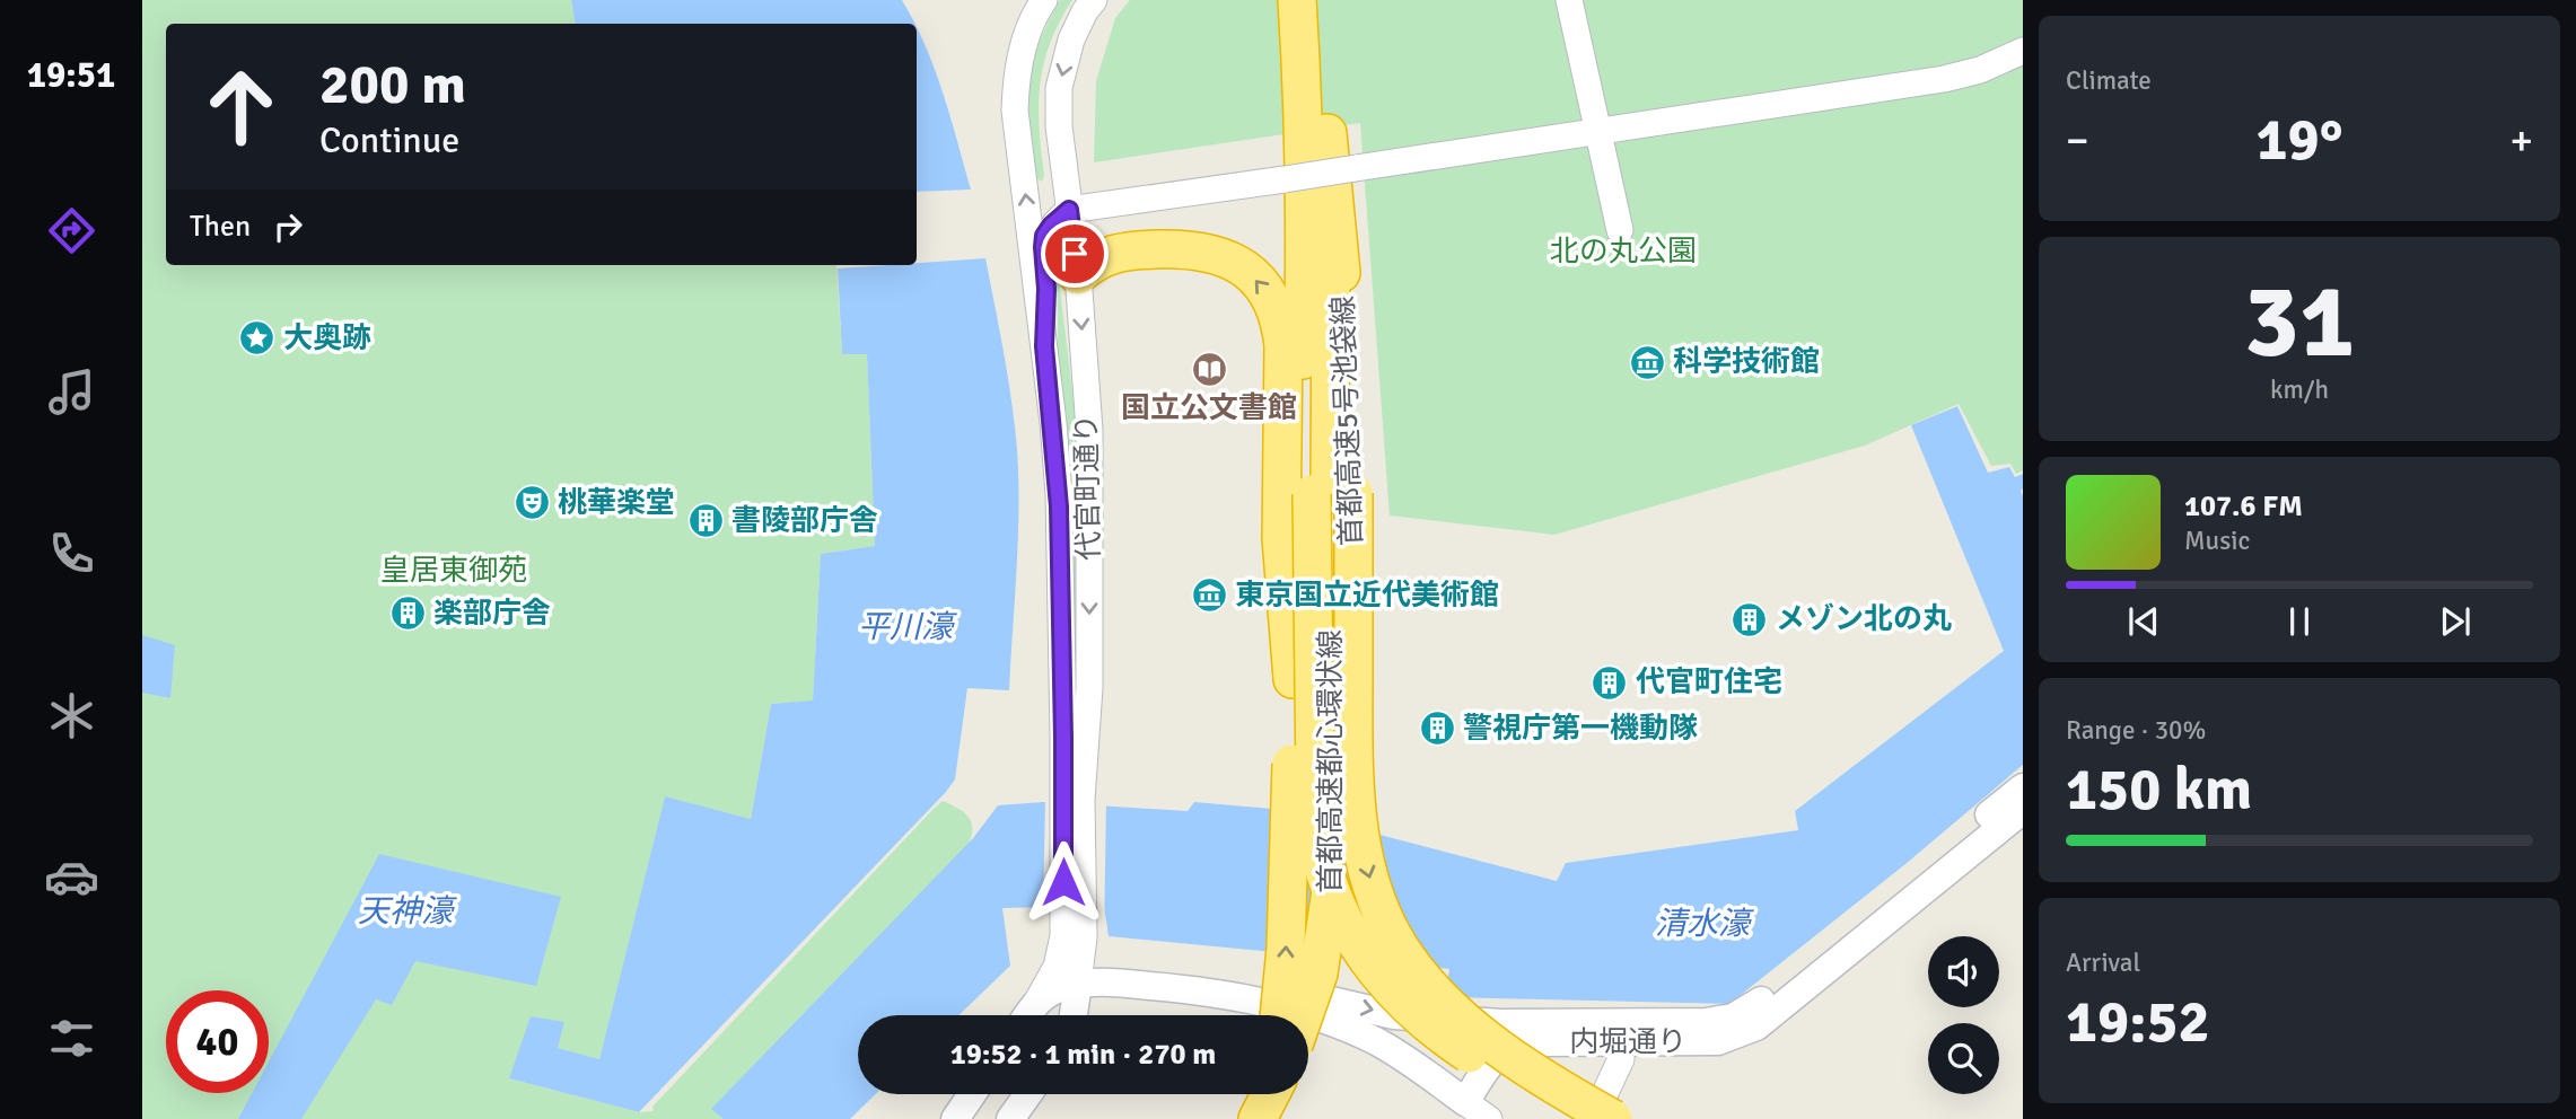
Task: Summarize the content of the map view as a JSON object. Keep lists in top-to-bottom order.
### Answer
{
  "streets": {
    "highway": ["首都高速5号池袋線", "首都高速都心環状線"],
    "main road": ["内堀通り"],
    "street": ["代官町通り"]
  },
  "crossings": [
    ["首都高速5号池袋線", "首都高速都心環状線"],
    ["代官町通り", "内堀通り"]
  ],
  "water": ["平川濠", "天神濠", "清水濠"],
  "parks": ["北の丸公園", "皇居東御苑"],
  "places": {
    "place": ["大奥跡"],
    "museum": ["科学技術館", "東京国立近代美術館"],
    "library": ["国立公文書館"],
    "theatre": ["桃華楽堂"],
    "building": [
      "書陵部庁舎",
      "楽部庁舎",
      "メゾン北の丸",
      "代官町住宅",
      "警視庁第一機動隊"
    ]
  },
  "page": {
    "tabs": "19:51",
    "tile": [
      "Climate",
      ["31", "km/h"],
      ["Range · 30%", "150 km"],
      ["Arrival", "19:52"]
    ],
    "turn": ["200 m", "Continue"],
    "heat": ["−", "19°", "+"],
    "then": "Then",
    "song": ["107.6 FM", "Music"],
    "limit": "40",
    "trip": "19:52 · 1 min · 270 m"
  }
}
